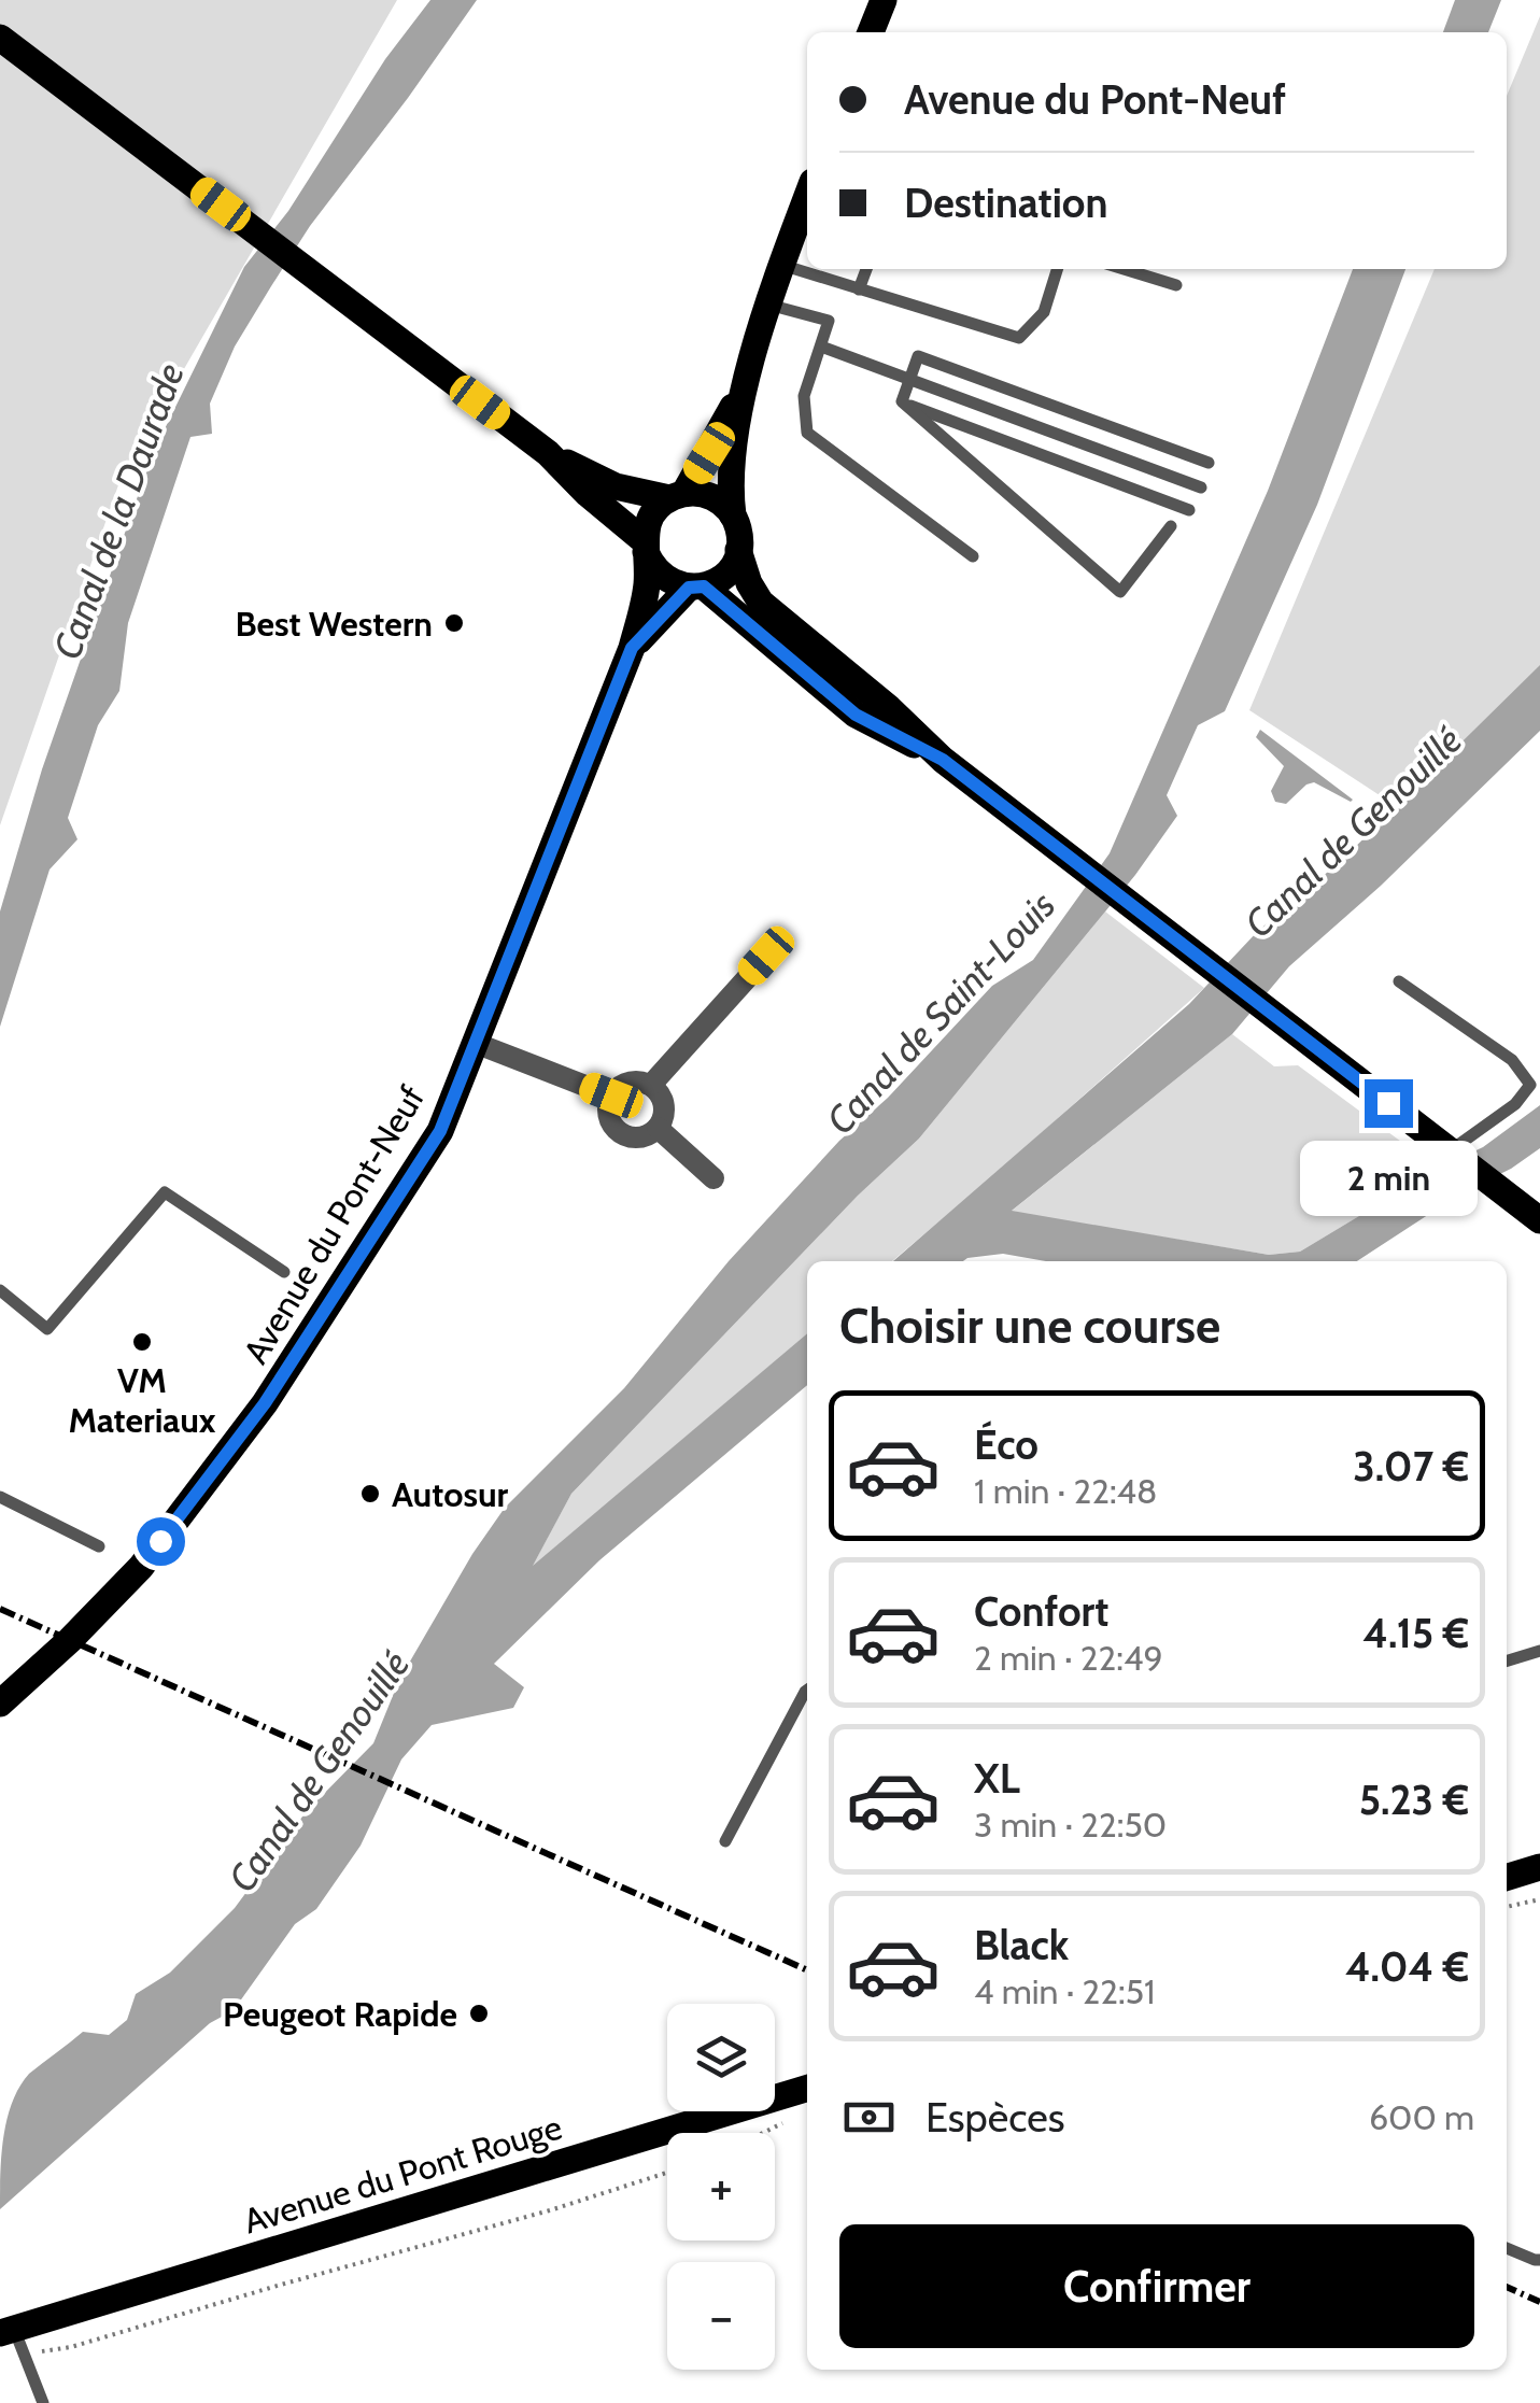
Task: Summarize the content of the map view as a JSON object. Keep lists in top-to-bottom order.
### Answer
{
  "streets": {
    "main road": ["Avenue du Pont-Neuf", "Avenue du Pont Rouge"]
  },
  "water": ["Canal de la Daurade", "Canal de Genouillé", "Canal de Saint-Louis"],
  "places": [
    "Best Western",
    "VM Materiaux",
    "Autosur",
    "Peugeot Rapide"
  ],
  "page": {
    "banner": ["Avenue du Pont-Neuf", "Destination"],
    "bubble": "2 min",
    "heading": "Choisir une course",
    "list": [
      {
        "name": "Éco",
        "note": "1 min · 22:48",
        "value": "3.07 €"
      },
      {
        "name": "Confort",
        "note": "2 min · 22:49",
        "value": "4.15 €"
      },
      {
        "name": "XL",
        "note": "3 min · 22:50",
        "value": "5.23 €"
      },
      {
        "name": "Black",
        "note": "4 min · 22:51",
        "value": "4.04 €"
      }
    ],
    "map_buttons": ["+", "−"],
    "pay": ["Espèces", "600 m"],
    "buttons": "Confirmer"
  }
}
